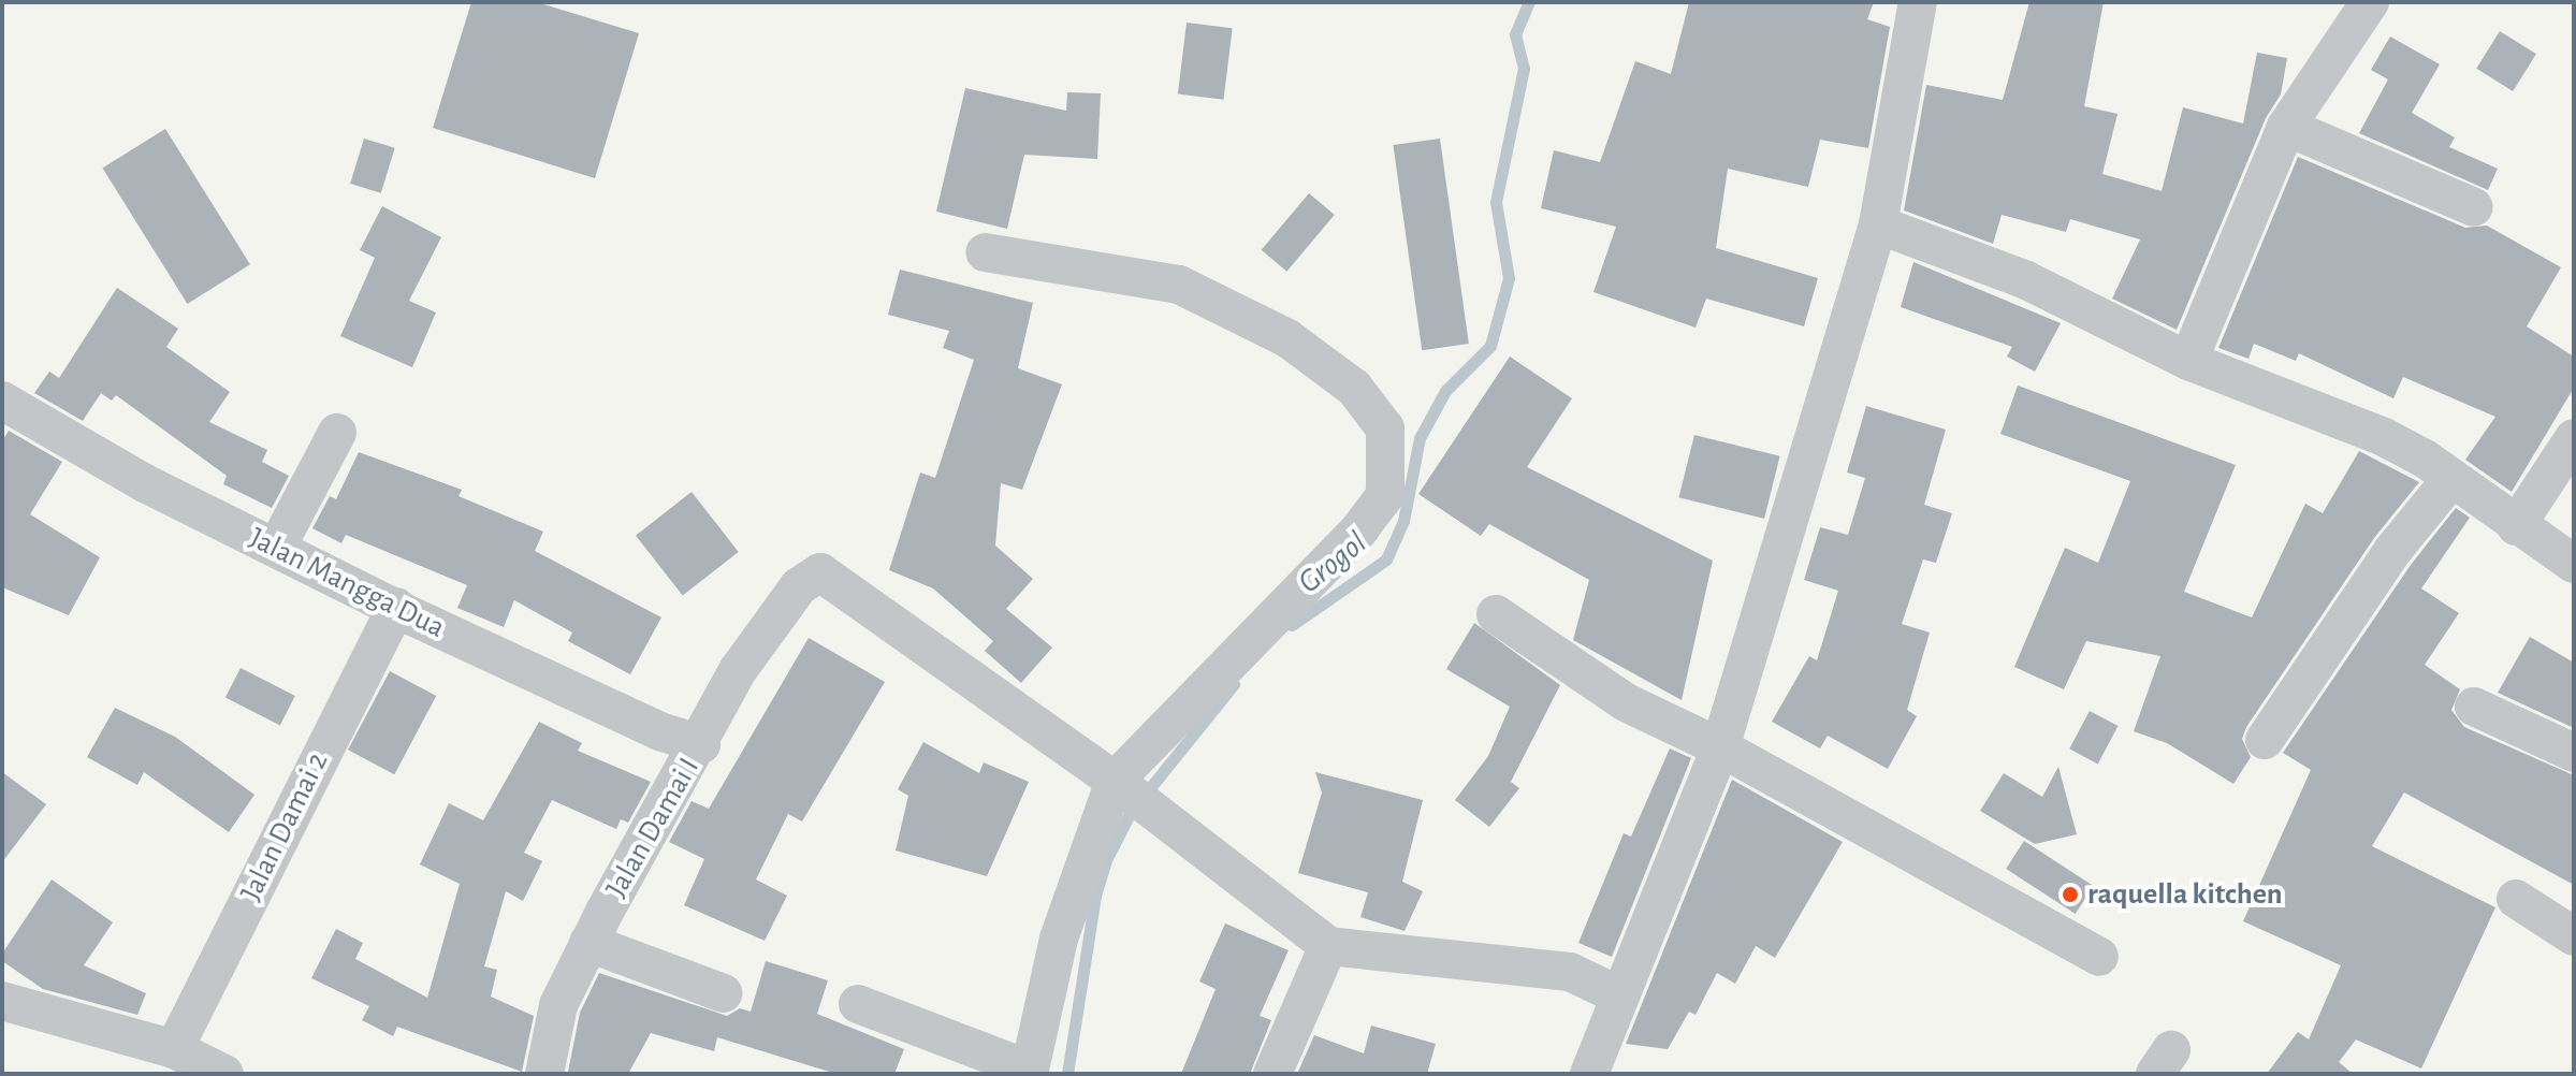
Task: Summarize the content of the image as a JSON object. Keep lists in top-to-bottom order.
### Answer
{
  "streets": {
    "street": ["Jalan Mangga Dua", "Jalan Damai 2", "Jalan Damai I"]
  },
  "crossings": [
    ["Jalan Mangga Dua", "Jalan Damai 2"],
    ["Jalan Mangga Dua", "Jalan Damai I"]
  ],
  "water": ["Grogol"],
  "places": ["raquella kitchen"]
}
